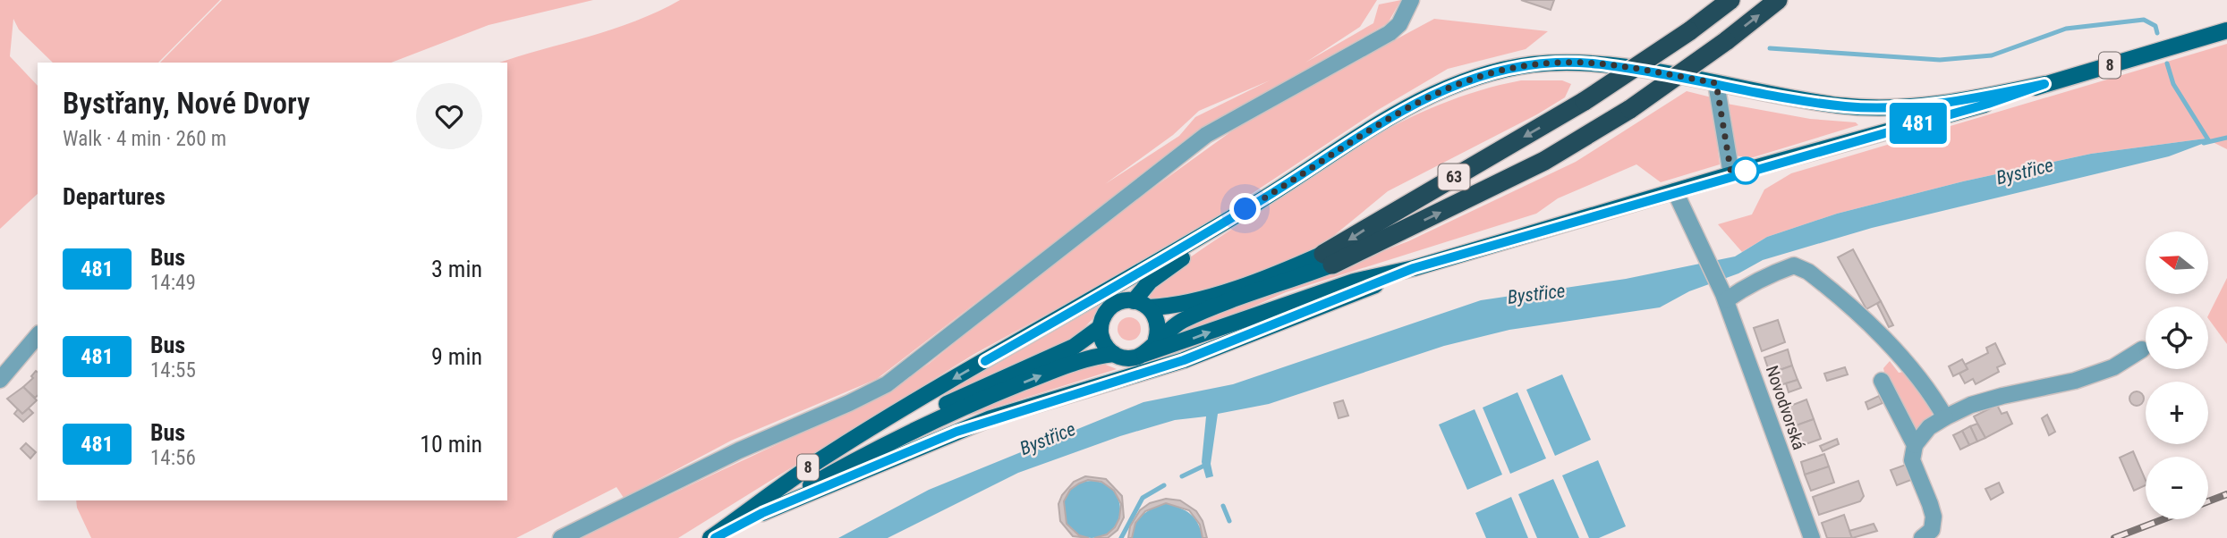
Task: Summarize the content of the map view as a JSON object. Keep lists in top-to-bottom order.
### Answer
{
  "streets": {
    "highway": ["63"],
    "main road": ["8"],
    "street": ["Novodvorská"]
  },
  "crossings": [
    ["8", "Novodvorská"]
  ],
  "water": ["Bystřice"],
  "lines": ["bus line 481"],
  "north": "left",
  "page": {
    "on_map": "481",
    "heading": [
      ["Bystřany, Nové Dvory", "Walk · 4 min · 260 m"],
      "Departures"
    ],
    "list": [
      {
        "mark": "481",
        "name": "Bus",
        "note": "14:49",
        "value": "3 min"
      },
      {
        "mark": "481",
        "name": "Bus",
        "note": "14:55",
        "value": "9 min"
      },
      {
        "mark": "481",
        "name": "Bus",
        "note": "14:56",
        "value": "10 min"
      }
    ],
    "map_buttons": ["+", "−"]
  }
}
